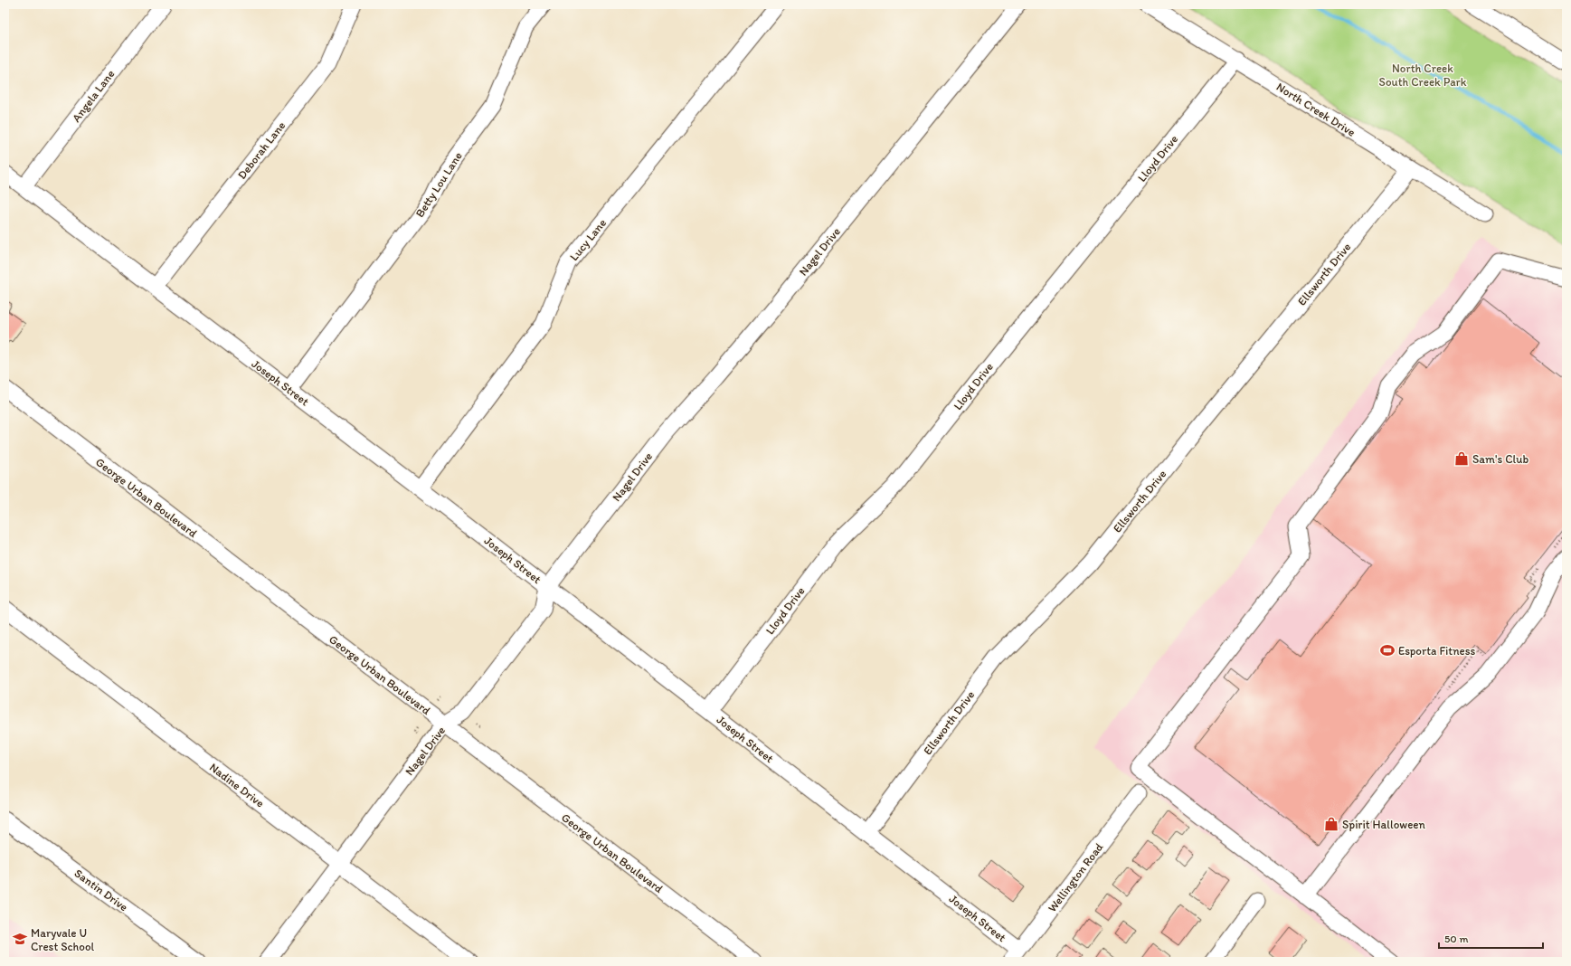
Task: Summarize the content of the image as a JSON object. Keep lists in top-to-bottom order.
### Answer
{
  "streets": {
    "street": [
      "Angela Lane",
      "North Creek Drive",
      "Deborah Lane",
      "Lloyd Drive",
      "Betty Lou Lane",
      "Lucy Lane",
      "Nagel Drive",
      "Ellsworth Drive",
      "Joseph Street",
      "George Urban Boulevard",
      "Nadine Drive",
      "Wellington Road",
      "Santin Drive"
    ]
  },
  "crossings": [
    ["Angela Lane", "Joseph Street"],
    ["North Creek Drive", "Lloyd Drive"],
    ["North Creek Drive", "Ellsworth Drive"],
    ["Deborah Lane", "Joseph Street"],
    ["Lloyd Drive", "Joseph Street"],
    ["Betty Lou Lane", "Joseph Street"],
    ["Lucy Lane", "Joseph Street"],
    ["Nagel Drive", "Joseph Street"],
    ["Nagel Drive", "George Urban Boulevard"],
    ["Nagel Drive", "Nadine Drive"],
    ["Ellsworth Drive", "Joseph Street"],
    ["Joseph Street", "Wellington Road"]
  ],
  "parks": ["North Creek South Creek Park"],
  "places": {
    "shop": ["Sam's Club", "Spirit Halloween"],
    "sports": ["Esporta Fitness"],
    "school or university": ["Maryvale U Crest School"]
  },
  "scale_bar": "50 m"
}
